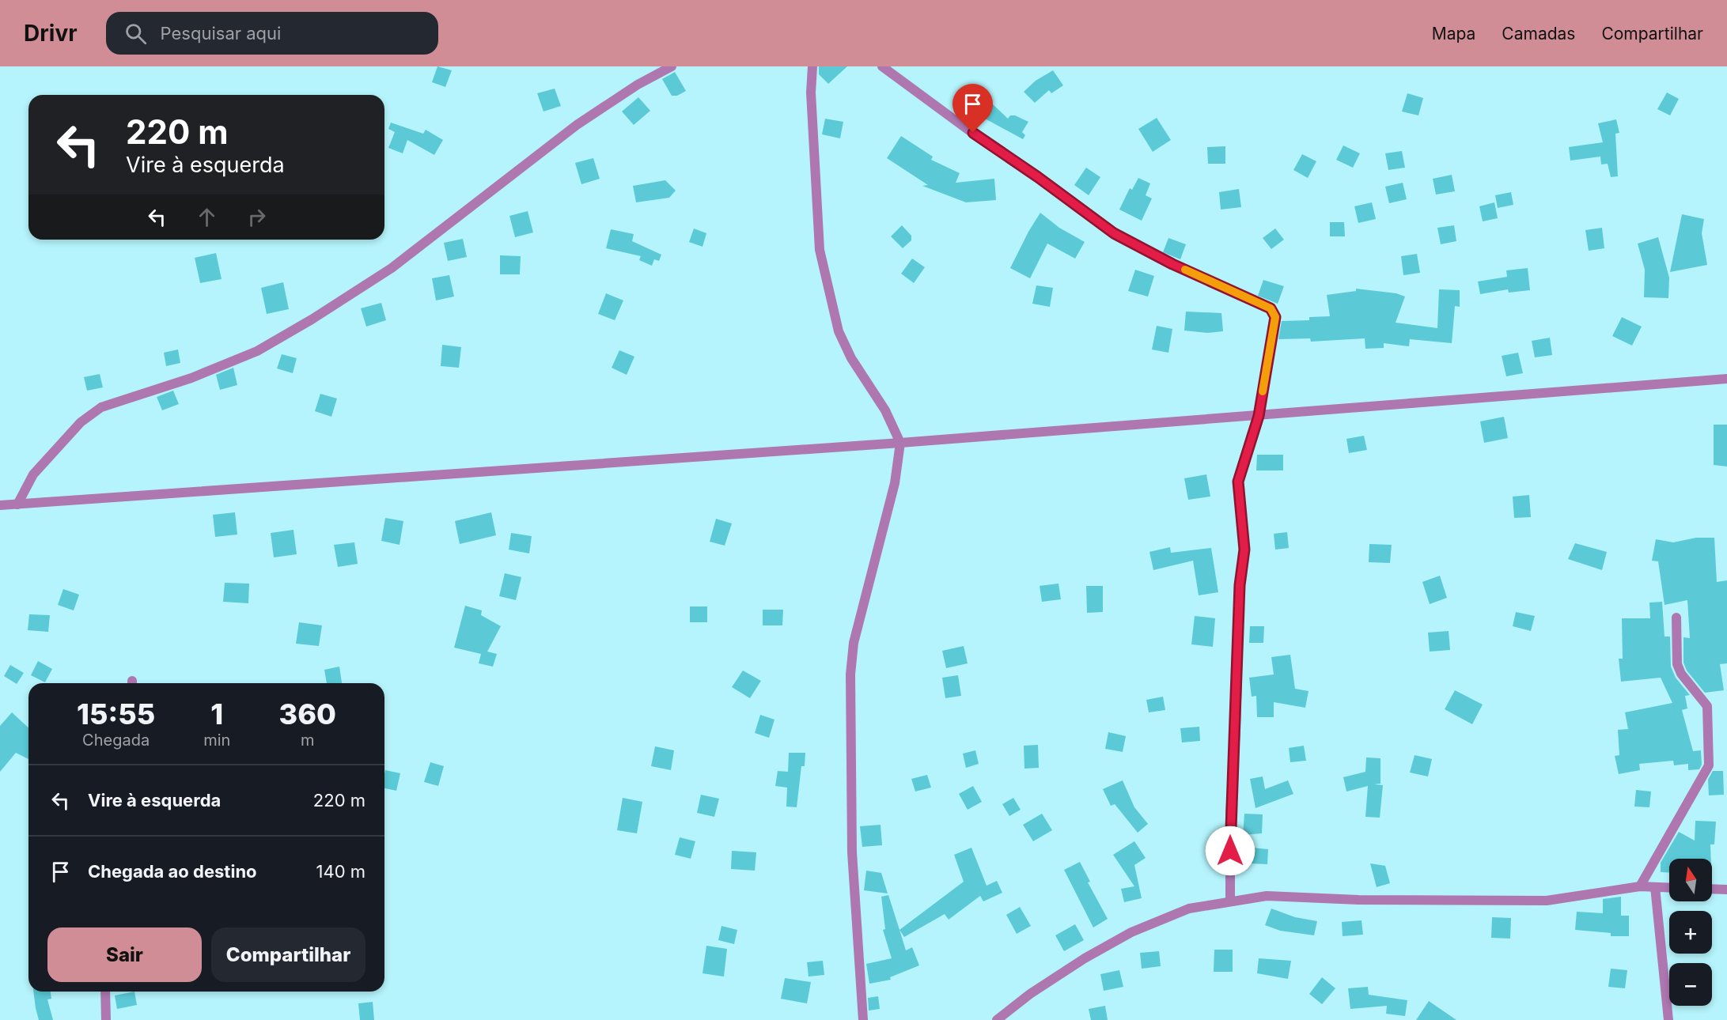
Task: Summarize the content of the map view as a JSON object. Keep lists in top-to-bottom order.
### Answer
{
  "north": "top",
  "page": {
    "header": "Drivr",
    "search": "Pesquisar aqui",
    "nav": ["Mapa", "Camadas", "Compartilhar"],
    "turn": ["220 m", "Vire à esquerda"],
    "eta": [
      "15:55",
      "Chegada",
      "1",
      "min",
      "360",
      "m"
    ],
    "list": [
      {
        "name": "Vire à esquerda",
        "value": "220 m"
      },
      {
        "name": "Chegada ao destino",
        "value": "140 m"
      }
    ],
    "map_buttons": ["+", "−"],
    "buttons": ["Sair", "Compartilhar"]
  }
}
